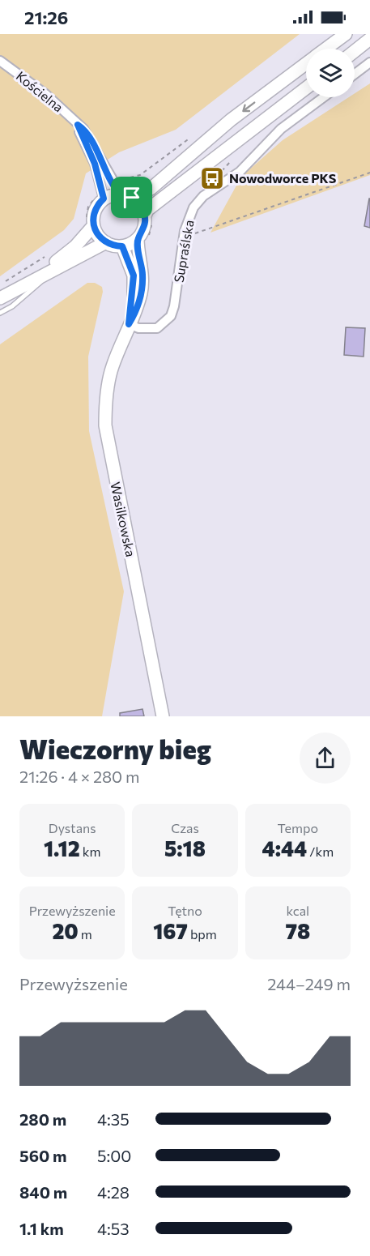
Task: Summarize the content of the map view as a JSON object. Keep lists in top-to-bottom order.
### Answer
{
  "streets": {
    "main road": ["Wasilkowska"],
    "street": ["Kościelna", "Supraślska"]
  },
  "crossings": [
    ["Kościelna", "Wasilkowska"],
    ["Supraślska", "Wasilkowska"]
  ],
  "places": {
    "bus stop": ["Nowodworce PKS"]
  },
  "page": {
    "status": "21:26",
    "heading": ["Wieczorny bieg", "21:26 · 4 × 280 m"],
    "stats": [
      ["Dystans", "1.12 km"],
      ["Czas", "5:18"],
      ["Tempo", "4:44 /km"],
      ["Przewyższenie", "20 m"],
      ["Tętno", "167 bpm"],
      ["kcal", "78"]
    ],
    "chart": ["Przewyższenie", "244–249 m"],
    "list": [
      {
        "name": "280 m",
        "note": "4:35"
      },
      {
        "name": "560 m",
        "note": "5:00"
      },
      {
        "name": "840 m",
        "note": "4:28"
      },
      {
        "name": "1.1 km",
        "note": "4:53"
      }
    ]
  }
}
